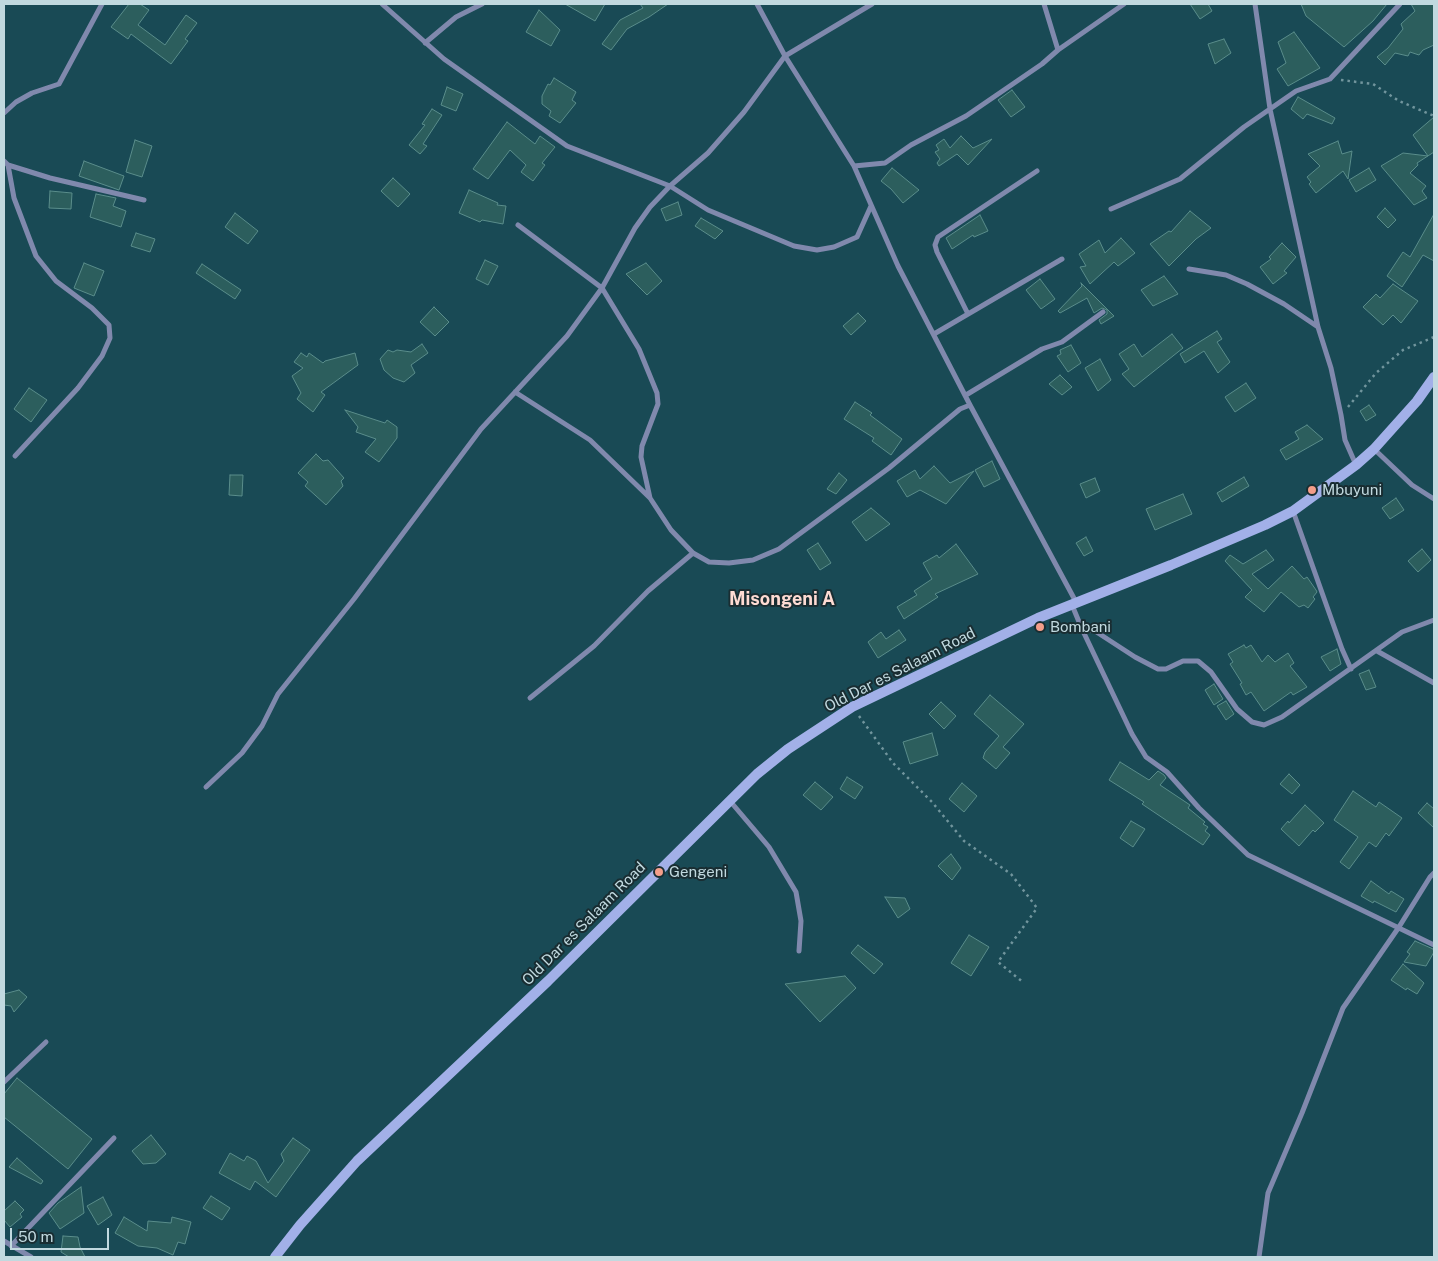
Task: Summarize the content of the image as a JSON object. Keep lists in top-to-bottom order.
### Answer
{
  "streets": {
    "street": ["Old Dar es Salaam Road"]
  },
  "districts": ["Misongeni A"],
  "places": ["Mbuyuni", "Bombani", "Gengeni"],
  "scale_bar": "50 m"
}
